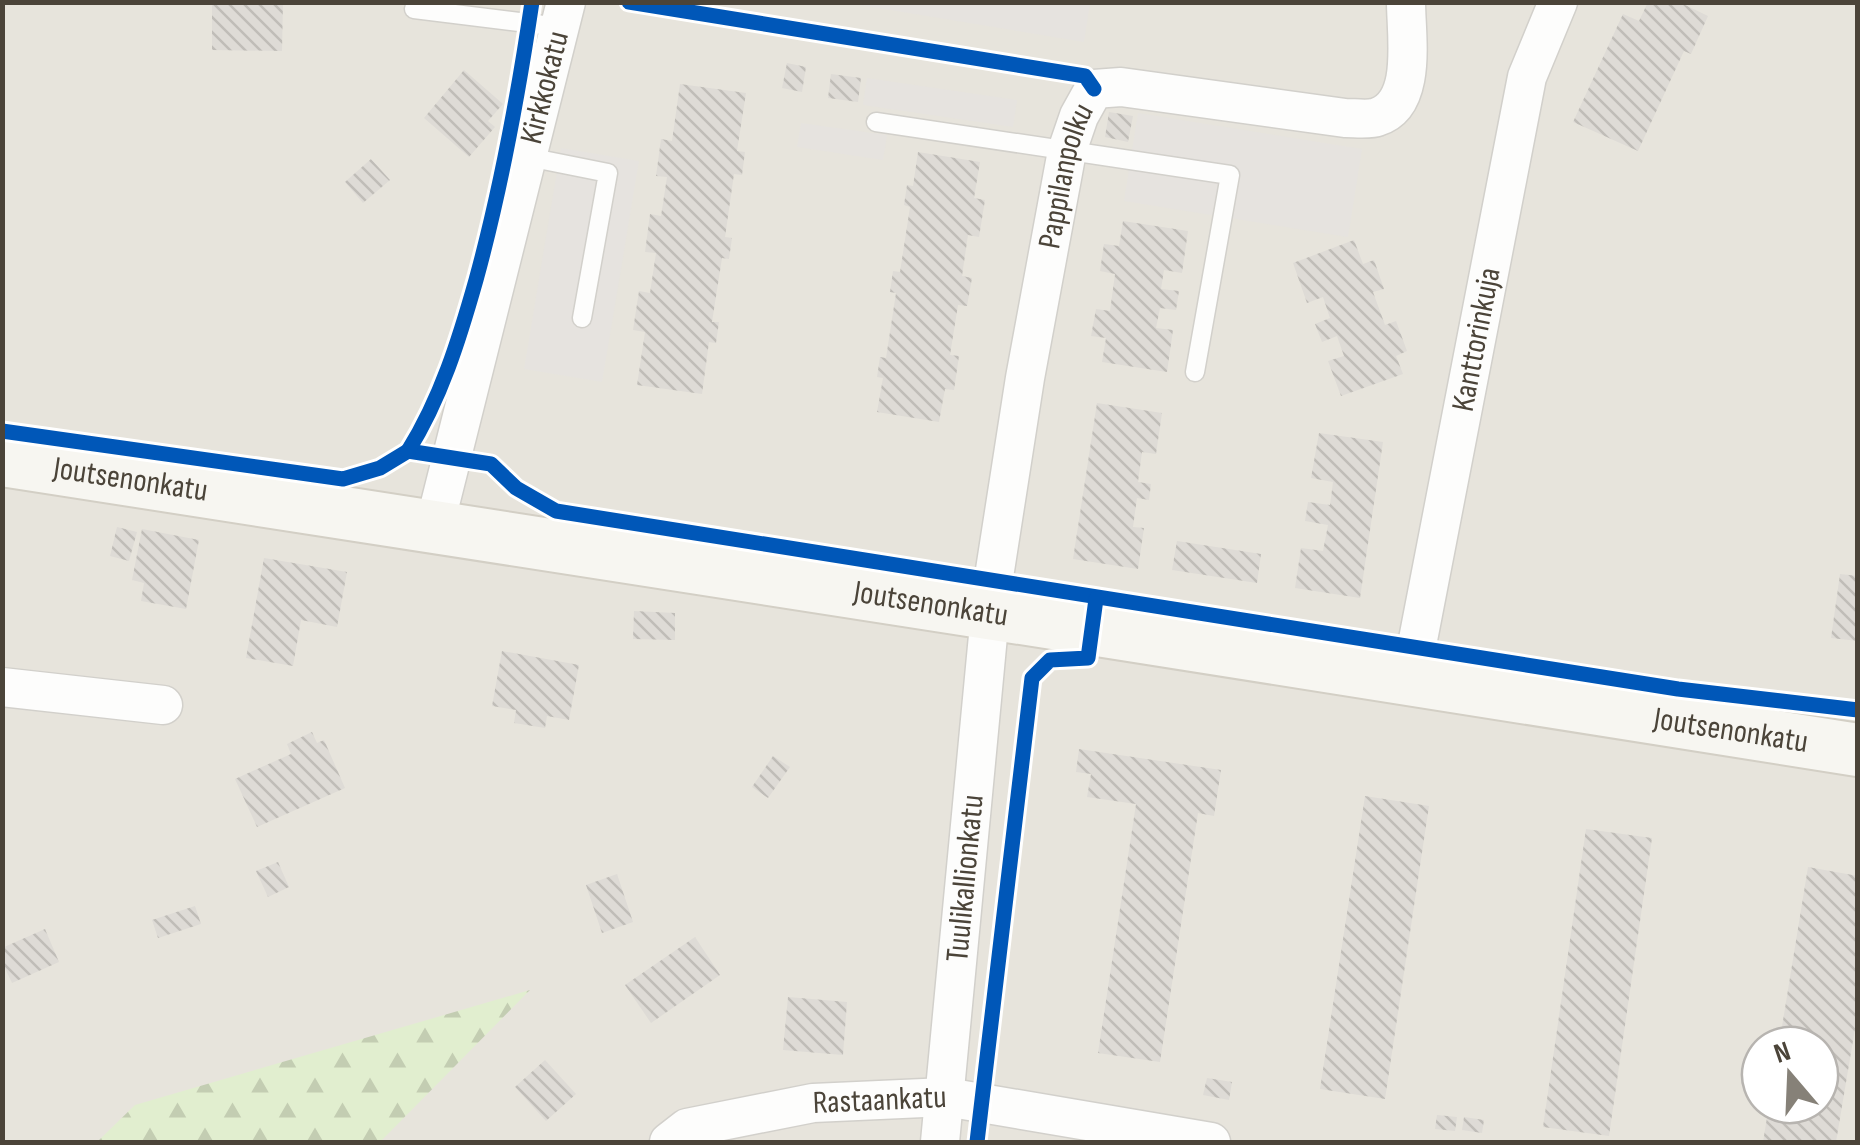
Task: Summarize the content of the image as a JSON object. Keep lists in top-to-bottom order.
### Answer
{
  "streets": {
    "main road": ["Joutsenonkatu"],
    "street": [
      "Kirkkokatu",
      "Pappilanpolku",
      "Kanttorinkuja",
      "Tuulikallionkatu",
      "Rastaankatu"
    ]
  },
  "crossings": [
    ["Kirkkokatu", "Joutsenonkatu"],
    ["Pappilanpolku", "Joutsenonkatu"],
    ["Pappilanpolku", "Tuulikallionkatu"],
    ["Kanttorinkuja", "Joutsenonkatu"],
    ["Joutsenonkatu", "Tuulikallionkatu"],
    ["Tuulikallionkatu", "Rastaankatu"]
  ],
  "north": "top"
}
